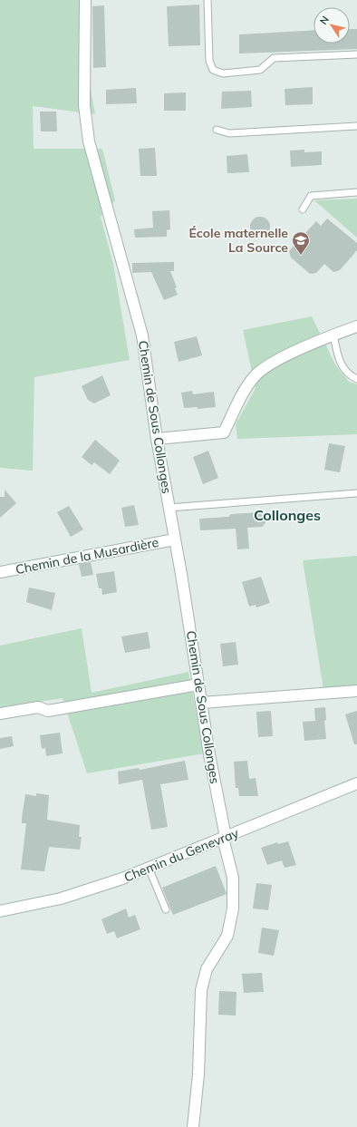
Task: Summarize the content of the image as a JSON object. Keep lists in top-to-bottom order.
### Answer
{
  "streets": {
    "street": ["Chemin de Sous Collonges", "Chemin de la Musardière", "Chemin du Genevray"]
  },
  "crossings": [
    ["Chemin de Sous Collonges", "Chemin de la Musardière"],
    ["Chemin de Sous Collonges", "Chemin du Genevray"]
  ],
  "districts": ["Collonges"],
  "places": {
    "school or university": ["École maternelle La Source"]
  },
  "north": "top left"
}
